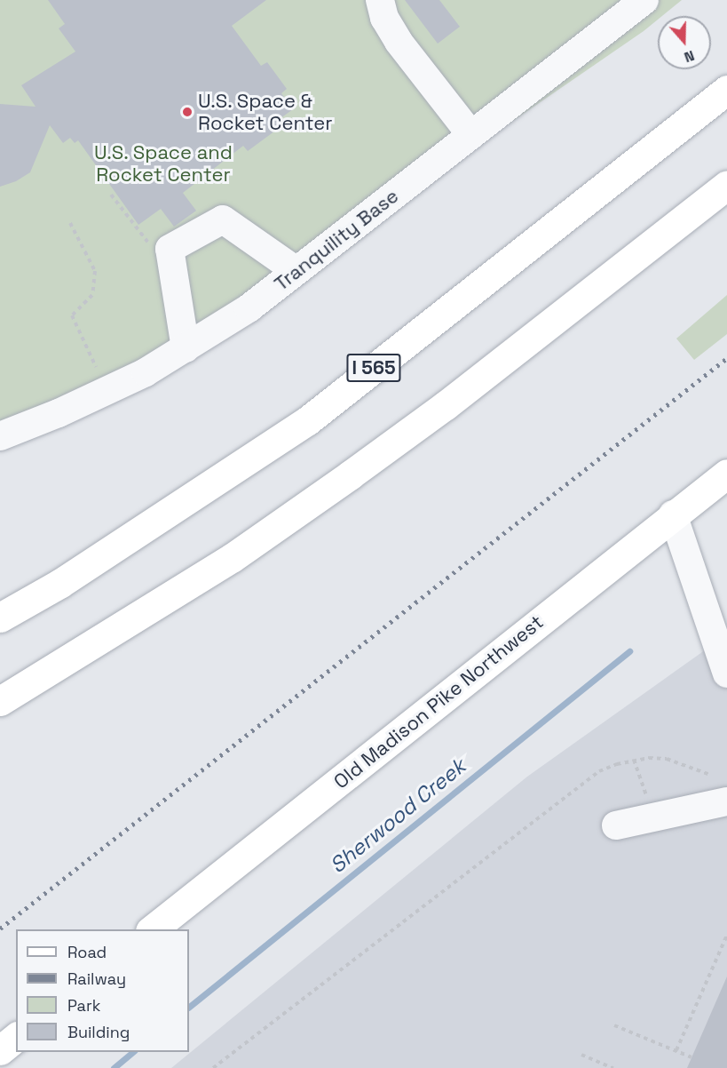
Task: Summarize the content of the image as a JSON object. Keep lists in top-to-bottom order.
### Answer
{
  "streets": {
    "main road": ["I 565", "Old Madison Pike Northwest"],
    "street": ["Tranquility Base"]
  },
  "water": ["Sherwood Creek"],
  "parks": ["U.S. Space and Rocket Center"],
  "places": ["U.S. Space & Rocket Center"],
  "legend": [
    "Road",
    "Railway",
    "Park",
    "Building"
  ],
  "north": "bottom"
}
